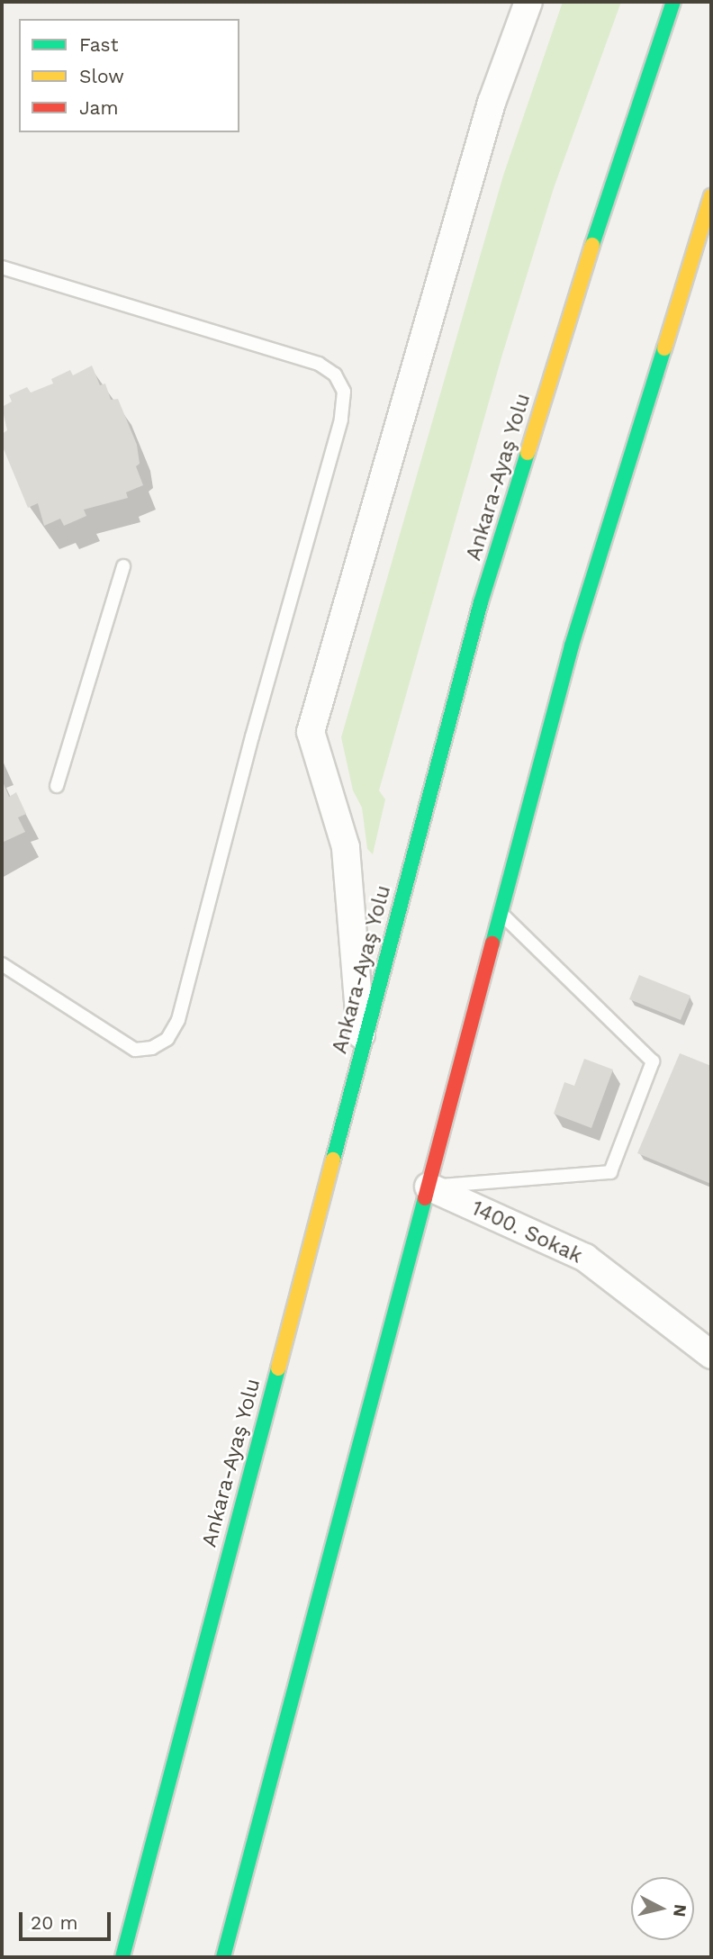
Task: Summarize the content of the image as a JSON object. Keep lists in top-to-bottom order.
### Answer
{
  "streets": {
    "highway": ["Ankara-Ayaş Yolu"],
    "street": ["1400. Sokak"]
  },
  "legend": ["Fast", "Slow", "Jam"],
  "scale_bar": "20 m",
  "north": "right"
}
